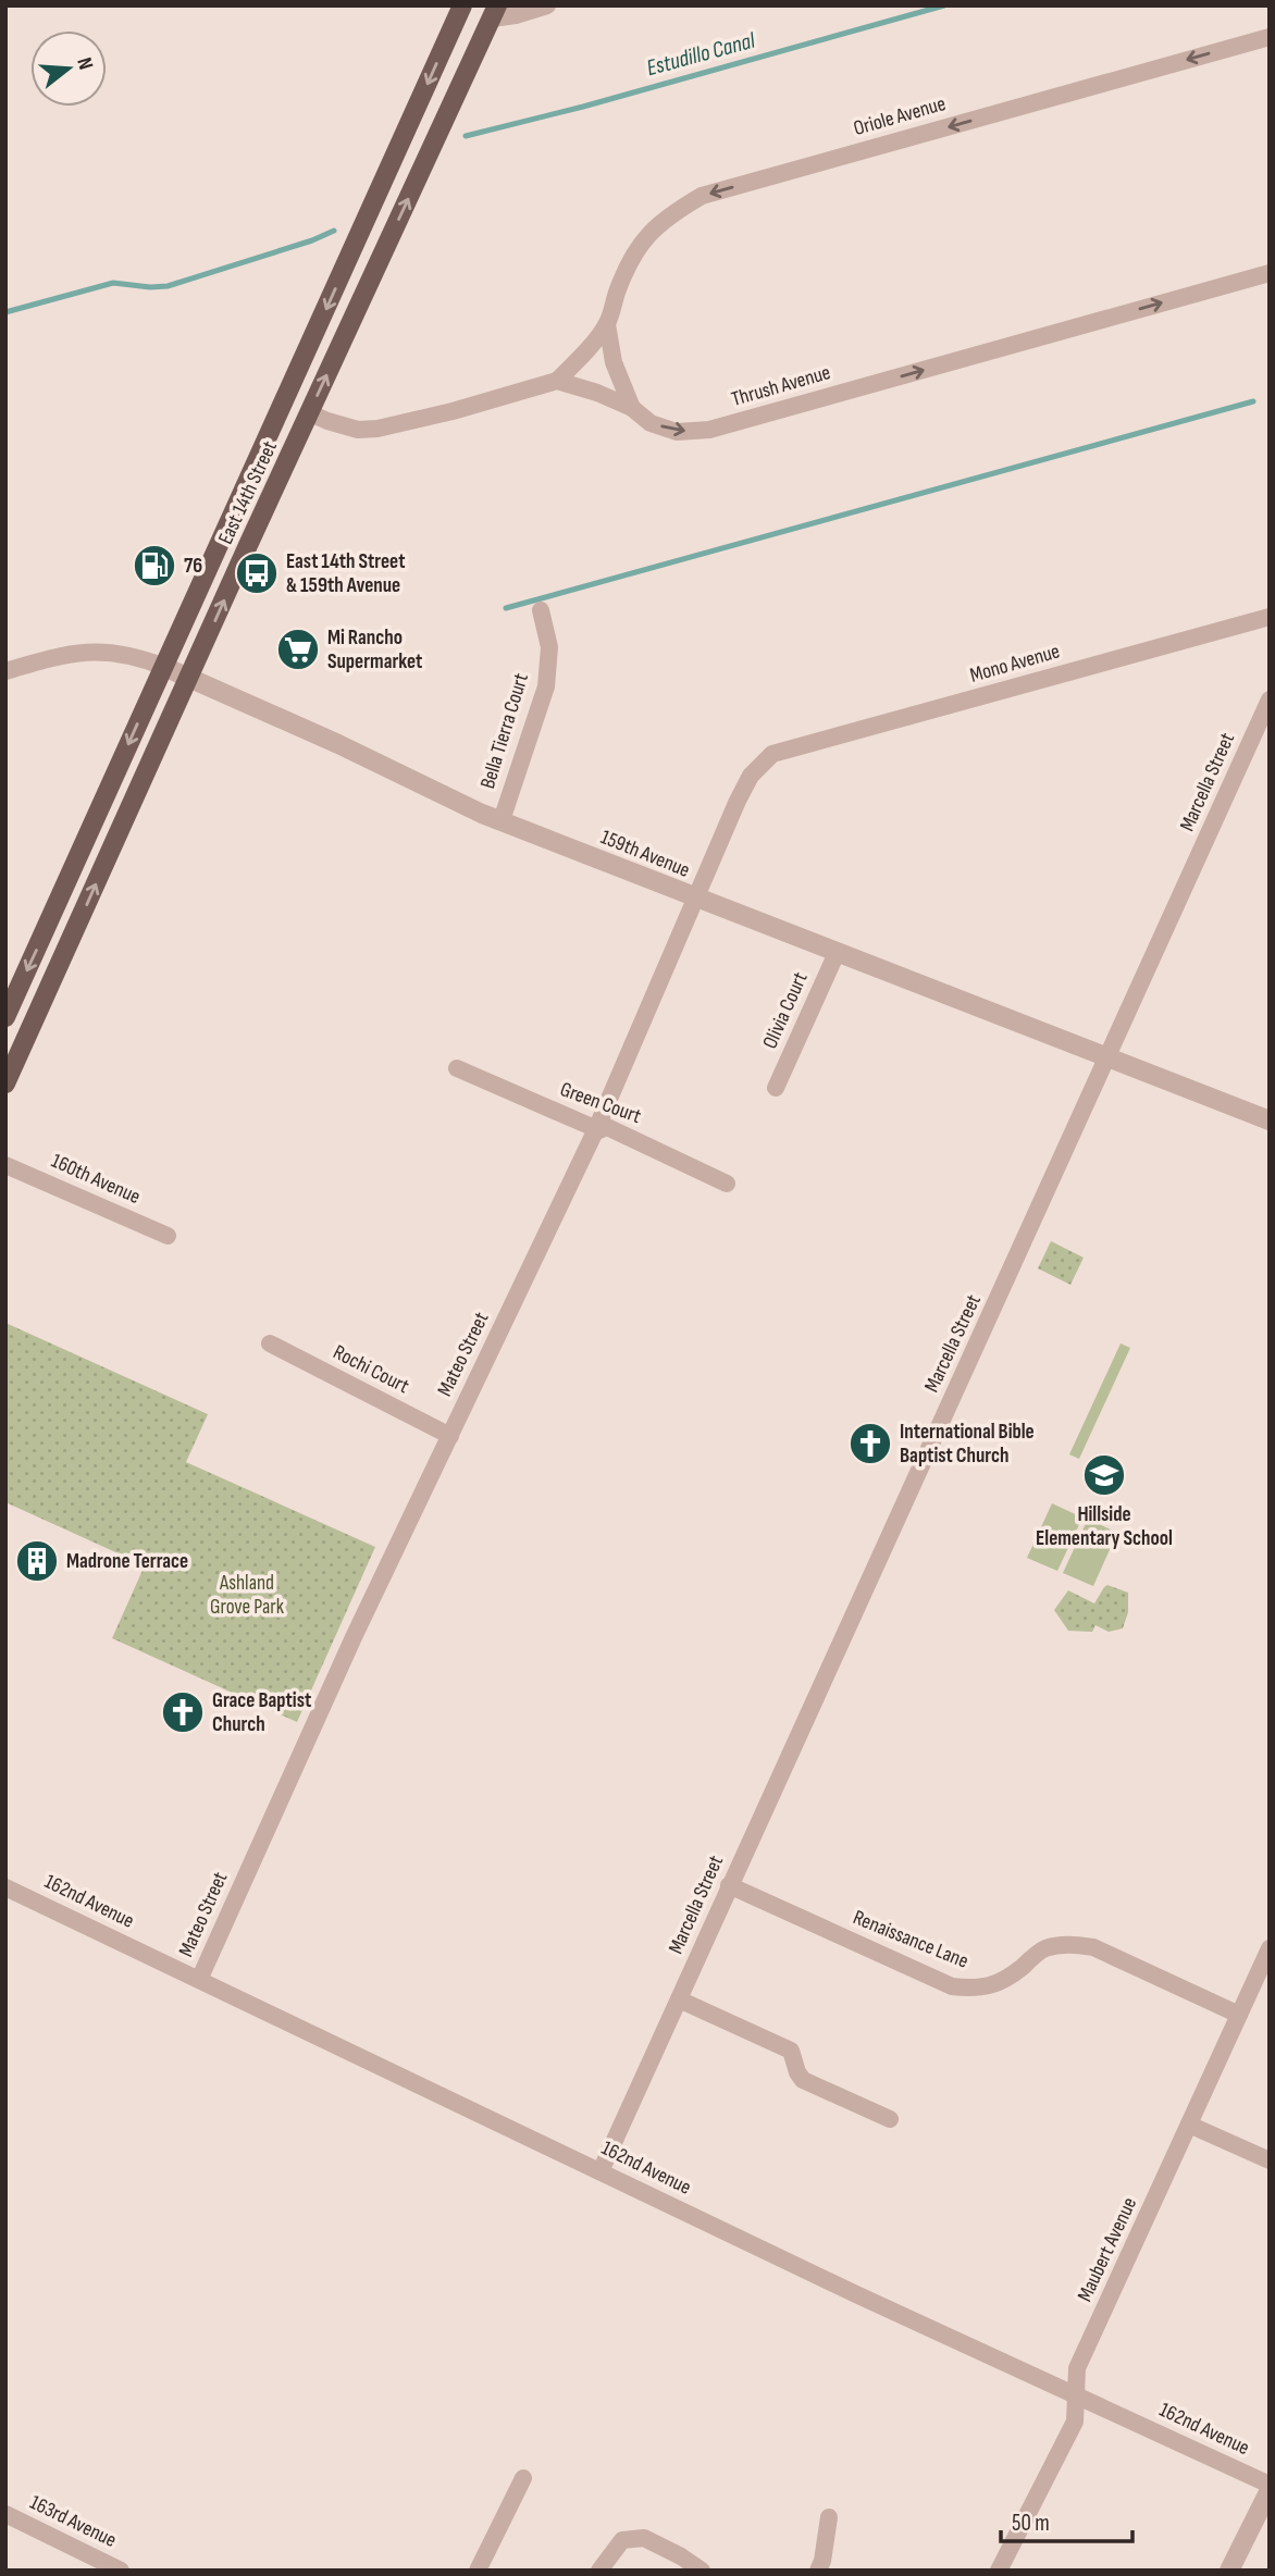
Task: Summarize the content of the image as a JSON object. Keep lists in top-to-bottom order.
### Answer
{
  "streets": {
    "main road": ["East 14th Street"],
    "street": [
      "Oriole Avenue",
      "Thrush Avenue",
      "Mono Avenue",
      "Bella Tierra Court",
      "Marcella Street",
      "159th Avenue",
      "Olivia Court",
      "Green Court",
      "160th Avenue",
      "Mateo Street",
      "Rochi Court",
      "162nd Avenue",
      "Renaissance Lane",
      "Maubert Avenue",
      "163rd Avenue"
    ]
  },
  "crossings": [
    ["Oriole Avenue", "Thrush Avenue"],
    ["East 14th Street", "159th Avenue"],
    ["Mono Avenue", "Mateo Street"],
    ["Bella Tierra Court", "159th Avenue"],
    ["Marcella Street", "159th Avenue"],
    ["Marcella Street", "162nd Avenue"],
    ["Marcella Street", "Renaissance Lane"],
    ["159th Avenue", "Olivia Court"],
    ["159th Avenue", "Mateo Street"],
    ["Green Court", "Mateo Street"],
    ["Mateo Street", "Rochi Court"],
    ["Mateo Street", "162nd Avenue"],
    ["162nd Avenue", "Maubert Avenue"],
    ["Renaissance Lane", "Maubert Avenue"]
  ],
  "one_way": ["Oriole Avenue", "Thrush Avenue"],
  "water": ["Estudillo Canal"],
  "parks": ["Ashland Grove Park"],
  "places": {
    "fuel station": ["76"],
    "bus stop": ["East 14th Street & 159th Avenue"],
    "supermarket": ["Mi Rancho Supermarket"],
    "church": ["International Bible Baptist Church", "Grace Baptist Church"],
    "school or university": ["Hillside Elementary School"],
    "building": ["Madrone Terrace"]
  },
  "scale_bar": "50 m",
  "north": "right"
}
